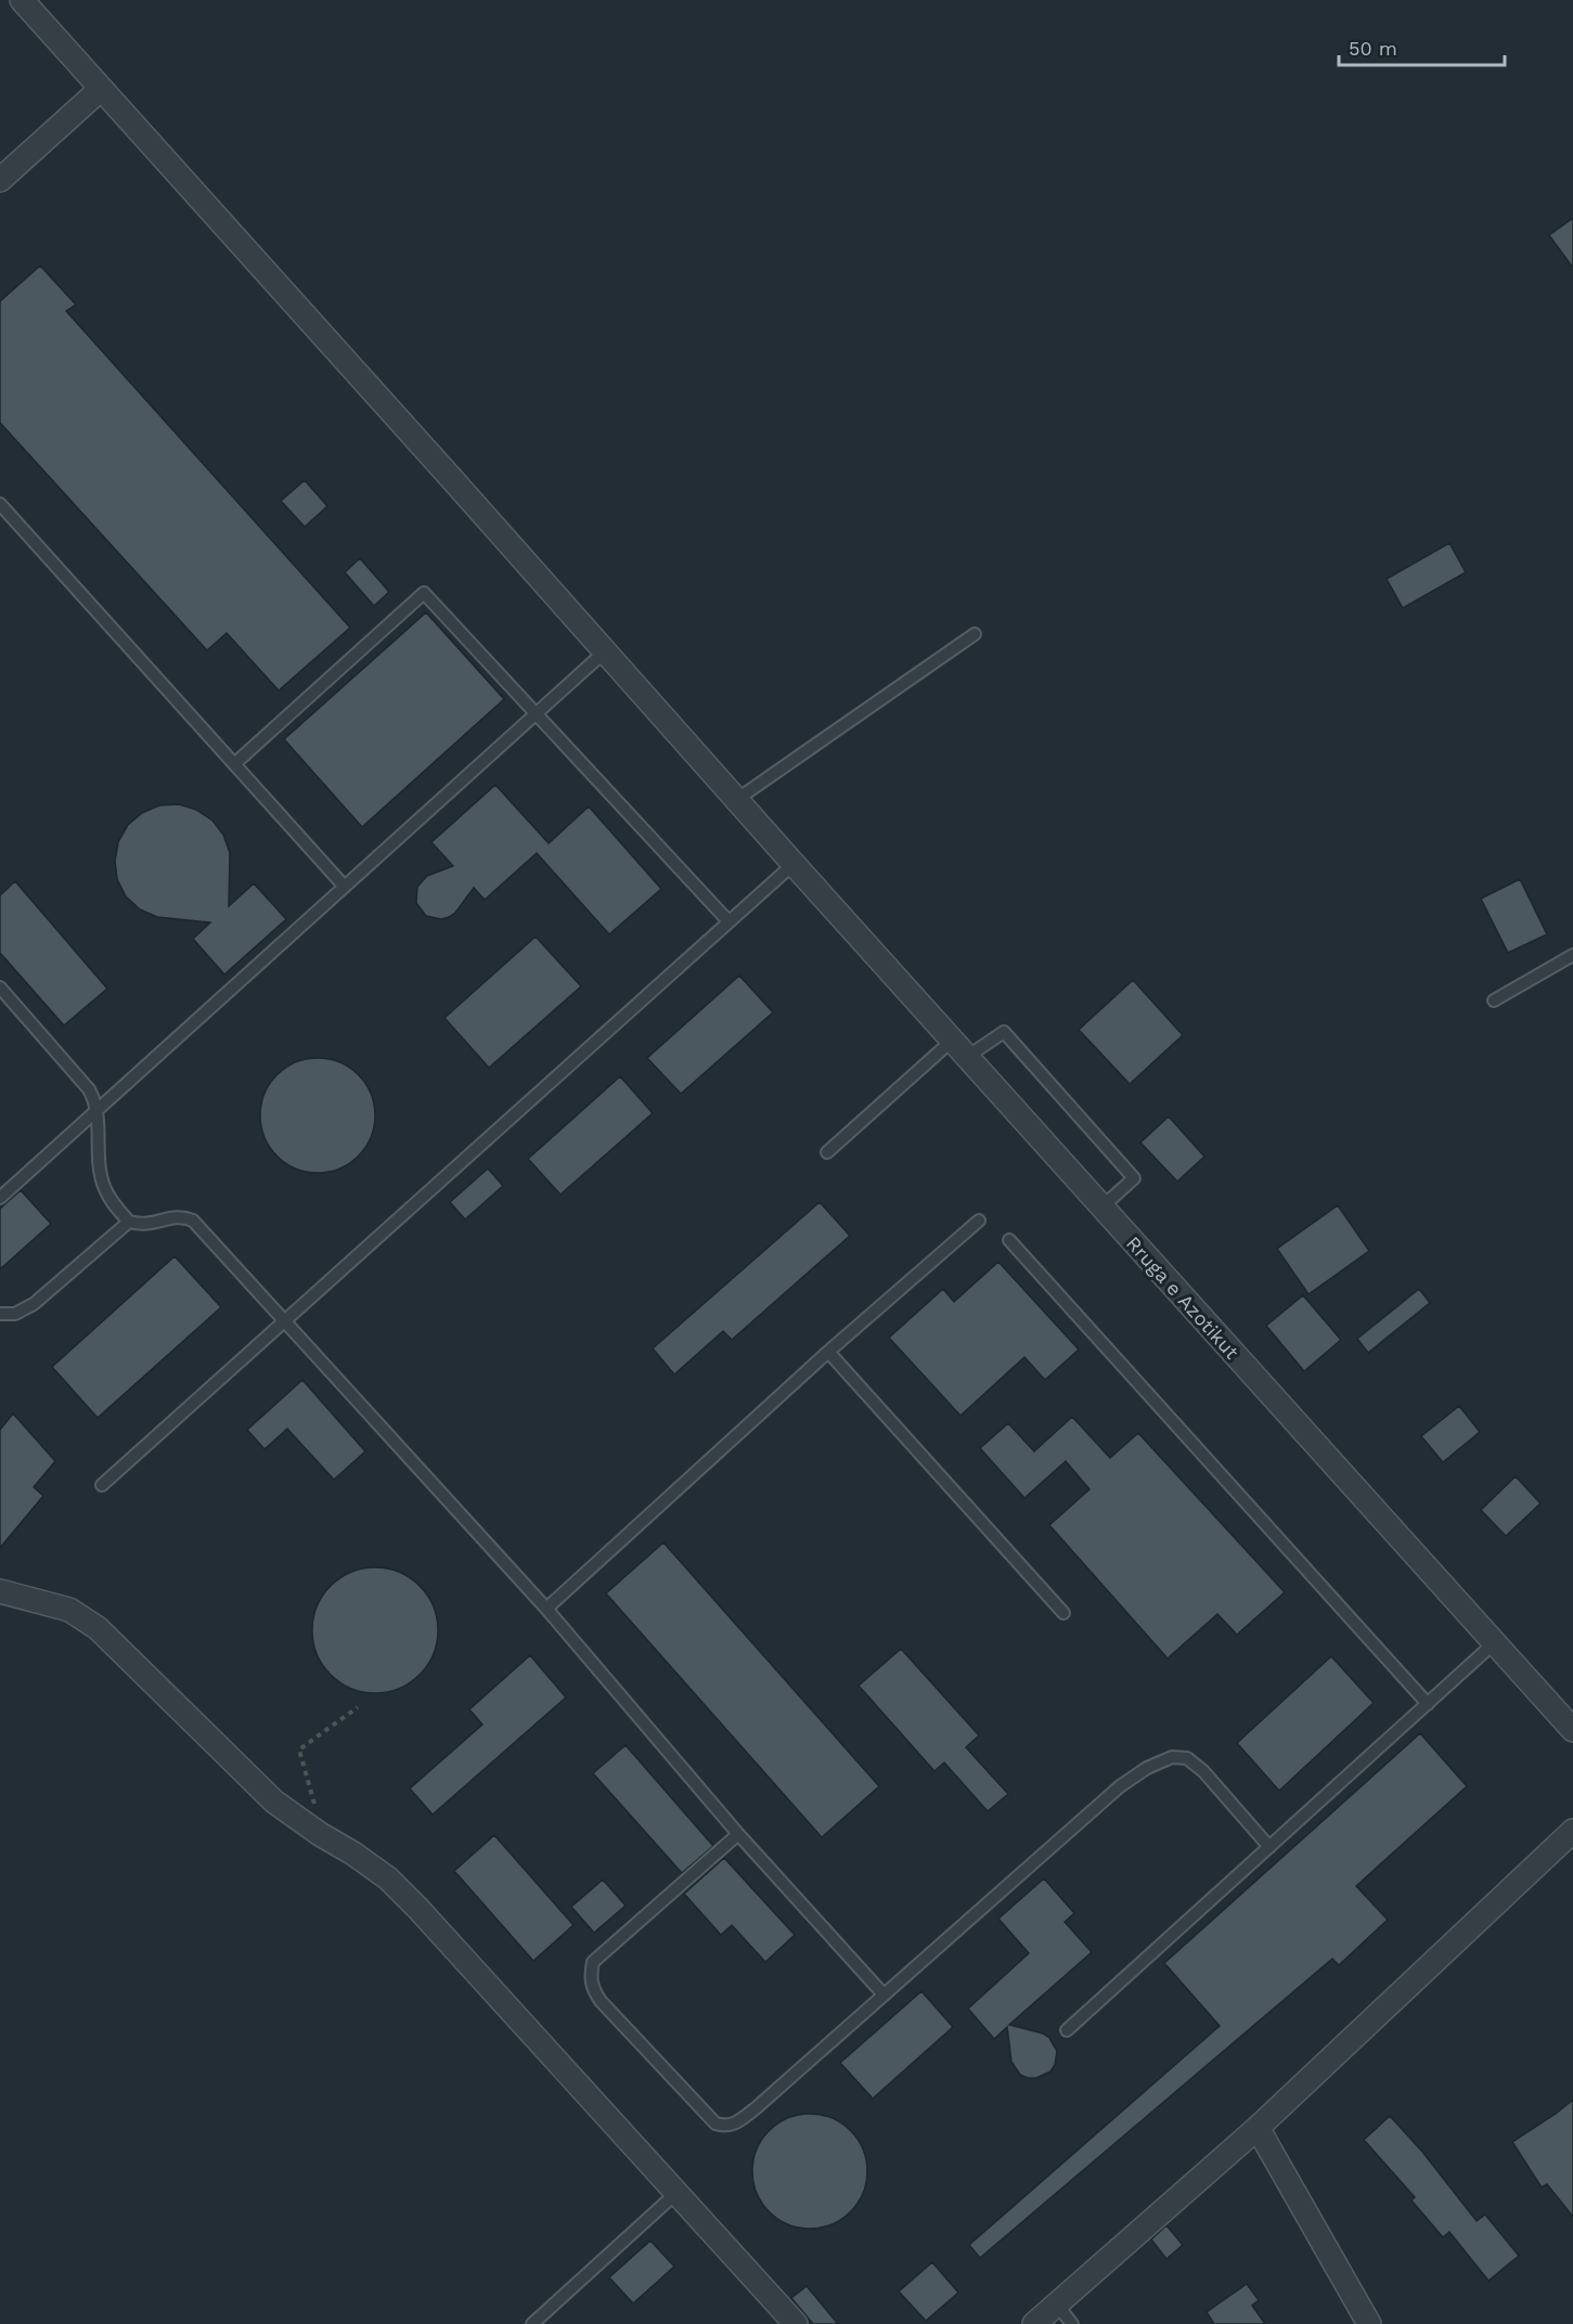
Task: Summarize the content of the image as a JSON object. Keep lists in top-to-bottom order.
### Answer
{
  "streets": {
    "street": ["Rruga e Azotikut"]
  },
  "scale_bar": "50 m"
}
